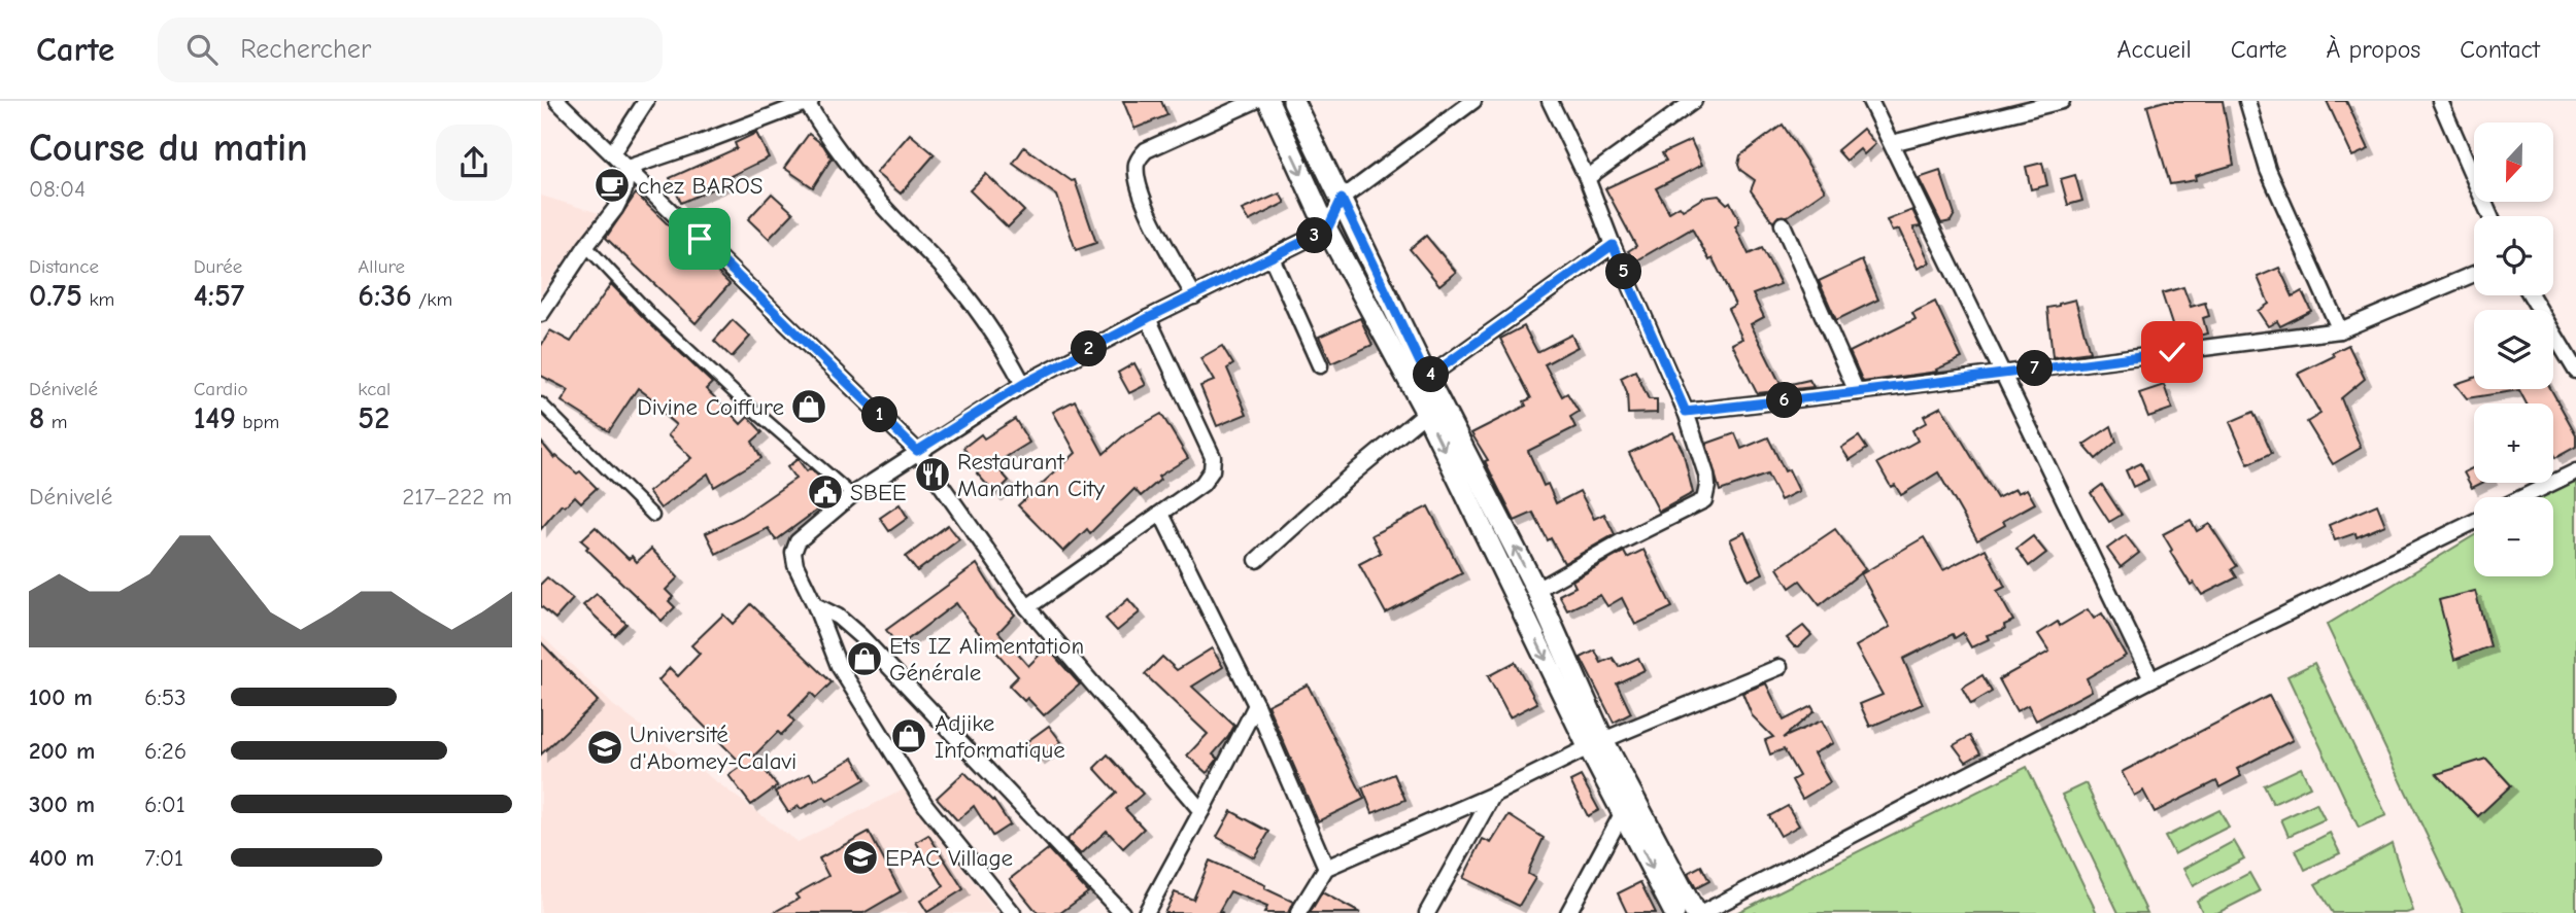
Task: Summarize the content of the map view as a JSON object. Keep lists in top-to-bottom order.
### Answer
{
  "places": {
    "cafe": ["chez BAROS"],
    "shop": ["Divine Coiffure", "Ets IZ Alimentation Générale", "Adjike Informatique"],
    "restaurant": ["Restaurant Manathan City"],
    "public building": ["SBEE"],
    "school or university": ["Université d'Abomey-Calavi", "EPAC Village"]
  },
  "north": "bottom",
  "page": {
    "header": "Carte",
    "search": "Rechercher",
    "nav": [
      "Accueil",
      "Carte",
      "À propos",
      "Contact"
    ],
    "heading": ["Course du matin", "08:04"],
    "map_buttons": ["+", "−"],
    "pins": [
      "3",
      "5",
      "2",
      "7",
      "4",
      "6",
      "1"
    ],
    "stats": [
      ["Distance", "0.75 km"],
      ["Durée", "4:57"],
      ["Allure", "6:36 /km"],
      ["Dénivelé", "8 m"],
      ["Cardio", "149 bpm"],
      ["kcal", "52"]
    ],
    "chart": ["Dénivelé", "217–222 m"],
    "list": [
      {
        "name": "100 m",
        "note": "6:53"
      },
      {
        "name": "200 m",
        "note": "6:26"
      },
      {
        "name": "300 m",
        "note": "6:01"
      },
      {
        "name": "400 m",
        "note": "7:01"
      }
    ]
  }
}
